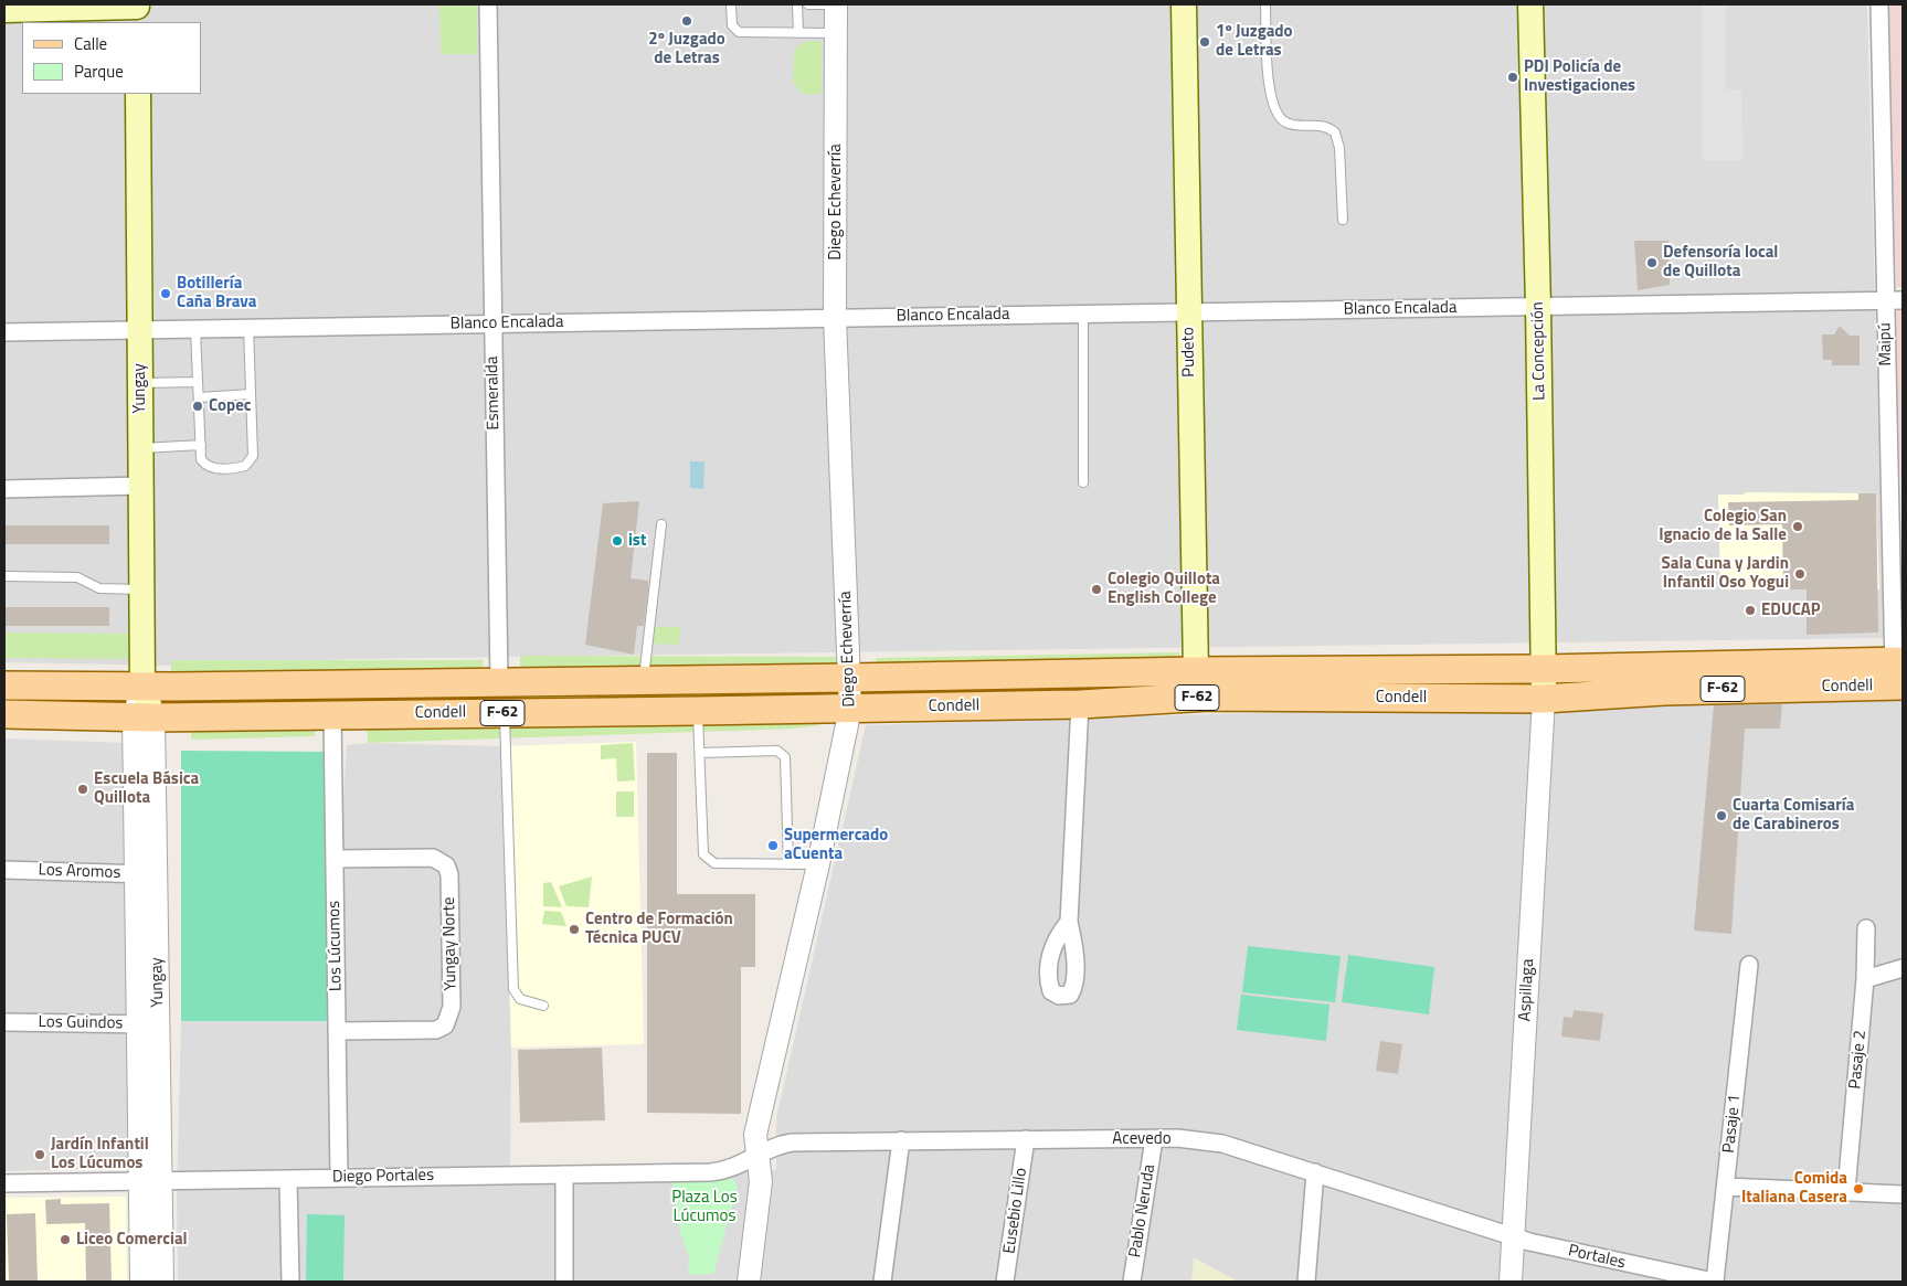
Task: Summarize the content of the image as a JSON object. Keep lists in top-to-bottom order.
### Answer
{
  "streets": {
    "main road": [
      "La Concepción",
      "Pudeto",
      "Yungay",
      "Condell",
      "F-62"
    ],
    "street": [
      "Diego Echeverría",
      "Blanco Encalada",
      "Maipú",
      "Esmeralda",
      "Los Aromos",
      "Yungay Norte",
      "Los Lúcumos",
      "Aspillaga",
      "Los Guindos",
      "Pasaje 2",
      "Pasaje 1",
      "Acevedo",
      "Diego Portales",
      "Eusebio Lillo",
      "Pablo Neruda",
      "Portales"
    ]
  },
  "crossings": [
    ["Diego Echeverría", "Blanco Encalada"],
    ["Diego Echeverría", "Condell"],
    ["Diego Echeverría", "Acevedo"],
    ["Diego Echeverría", "Diego Portales"],
    ["Blanco Encalada", "Maipú"],
    ["Blanco Encalada", "La Concepción"],
    ["Blanco Encalada", "Pudeto"],
    ["Blanco Encalada", "Yungay"],
    ["Blanco Encalada", "Esmeralda"],
    ["Maipú", "Condell"],
    ["La Concepción", "Condell"],
    ["La Concepción", "Aspillaga"],
    ["Pudeto", "Condell"],
    ["Yungay", "Condell"],
    ["Yungay", "Los Aromos"],
    ["Yungay", "Los Guindos"],
    ["Yungay", "Diego Portales"],
    ["Esmeralda", "Condell"],
    ["Condell", "Los Lúcumos"],
    ["Condell", "Aspillaga"],
    ["Yungay Norte", "Los Lúcumos"],
    ["Los Lúcumos", "Diego Portales"],
    ["Aspillaga", "Acevedo"],
    ["Aspillaga", "Portales"],
    ["Pasaje 1", "Portales"],
    ["Acevedo", "Diego Portales"],
    ["Acevedo", "Eusebio Lillo"],
    ["Acevedo", "Pablo Neruda"],
    ["Acevedo", "Portales"]
  ],
  "parks": ["Plaza Los Lúcumos"],
  "places": [
    "2º Juzgado de Letras",
    "1º Juzgado de Letras",
    "PDI Policía de Investigaciones",
    "Defensoría local de Quillota",
    "Botillería Caña Brava",
    "Copec",
    "Colegio San Ignacio de la Salle",
    "ist",
    "Sala Cuna y Jardin Infantil Oso Yogui",
    "Colegio Quillota English College",
    "EDUCAP",
    "Escuela Básica Quillota",
    "Cuarta Comisaría de Carabineros",
    "Supermercado aCuenta",
    "Centro de Formación Técnica PUCV",
    "Jardín Infantil Los Lúcumos",
    "Comida Italiana Casera",
    "Liceo Comercial"
  ],
  "legend": ["Calle", "Parque"]
}
